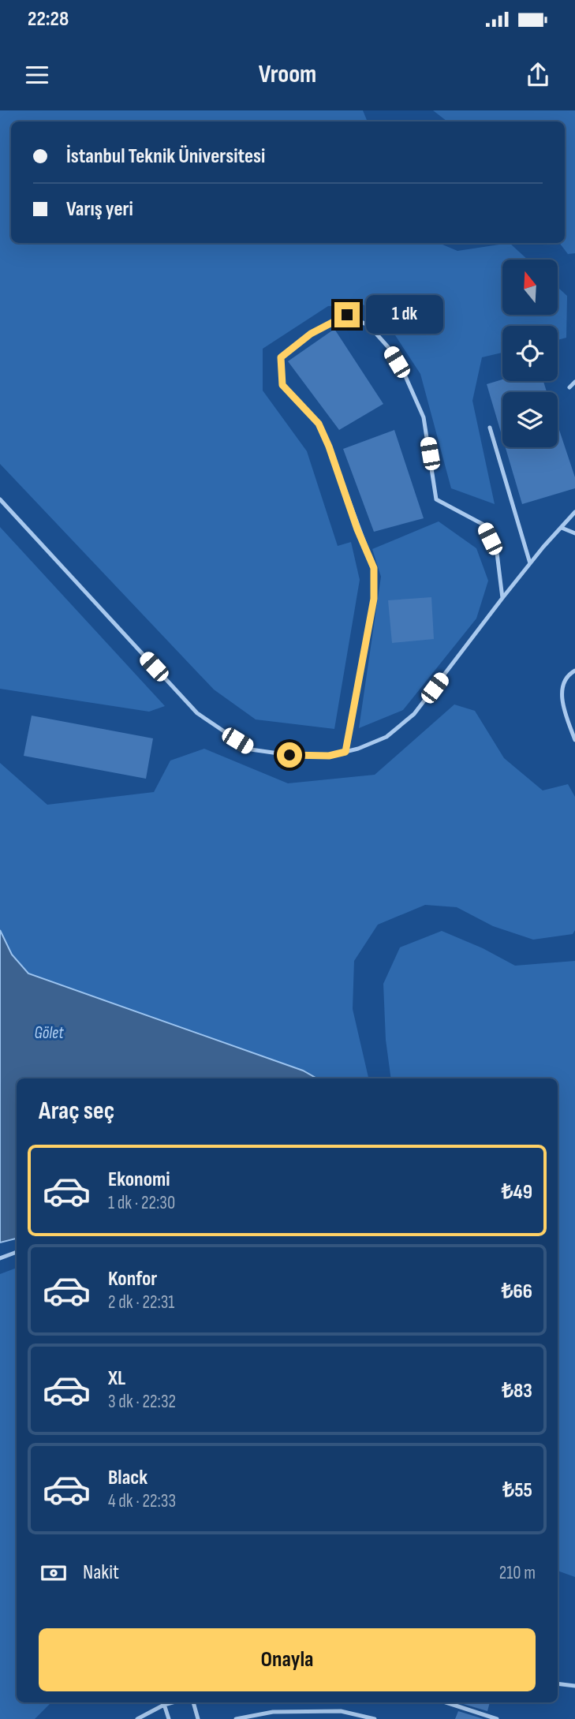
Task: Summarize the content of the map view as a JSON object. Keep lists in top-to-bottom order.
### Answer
{
  "water": ["Gölet"],
  "north": "top",
  "page": {
    "status": "22:28",
    "header": "Vroom",
    "banner": ["İstanbul Teknik Üniversitesi", "Varış yeri"],
    "bubble": "1 dk",
    "heading": "Araç seç",
    "list": [
      {
        "name": "Ekonomi",
        "note": "1 dk · 22:30",
        "value": "₺49"
      },
      {
        "name": "Konfor",
        "note": "2 dk · 22:31",
        "value": "₺66"
      },
      {
        "name": "XL",
        "note": "3 dk · 22:32",
        "value": "₺83"
      },
      {
        "name": "Black",
        "note": "4 dk · 22:33",
        "value": "₺55"
      }
    ],
    "pay": ["Nakit", "210 m"],
    "buttons": "Onayla"
  }
}
